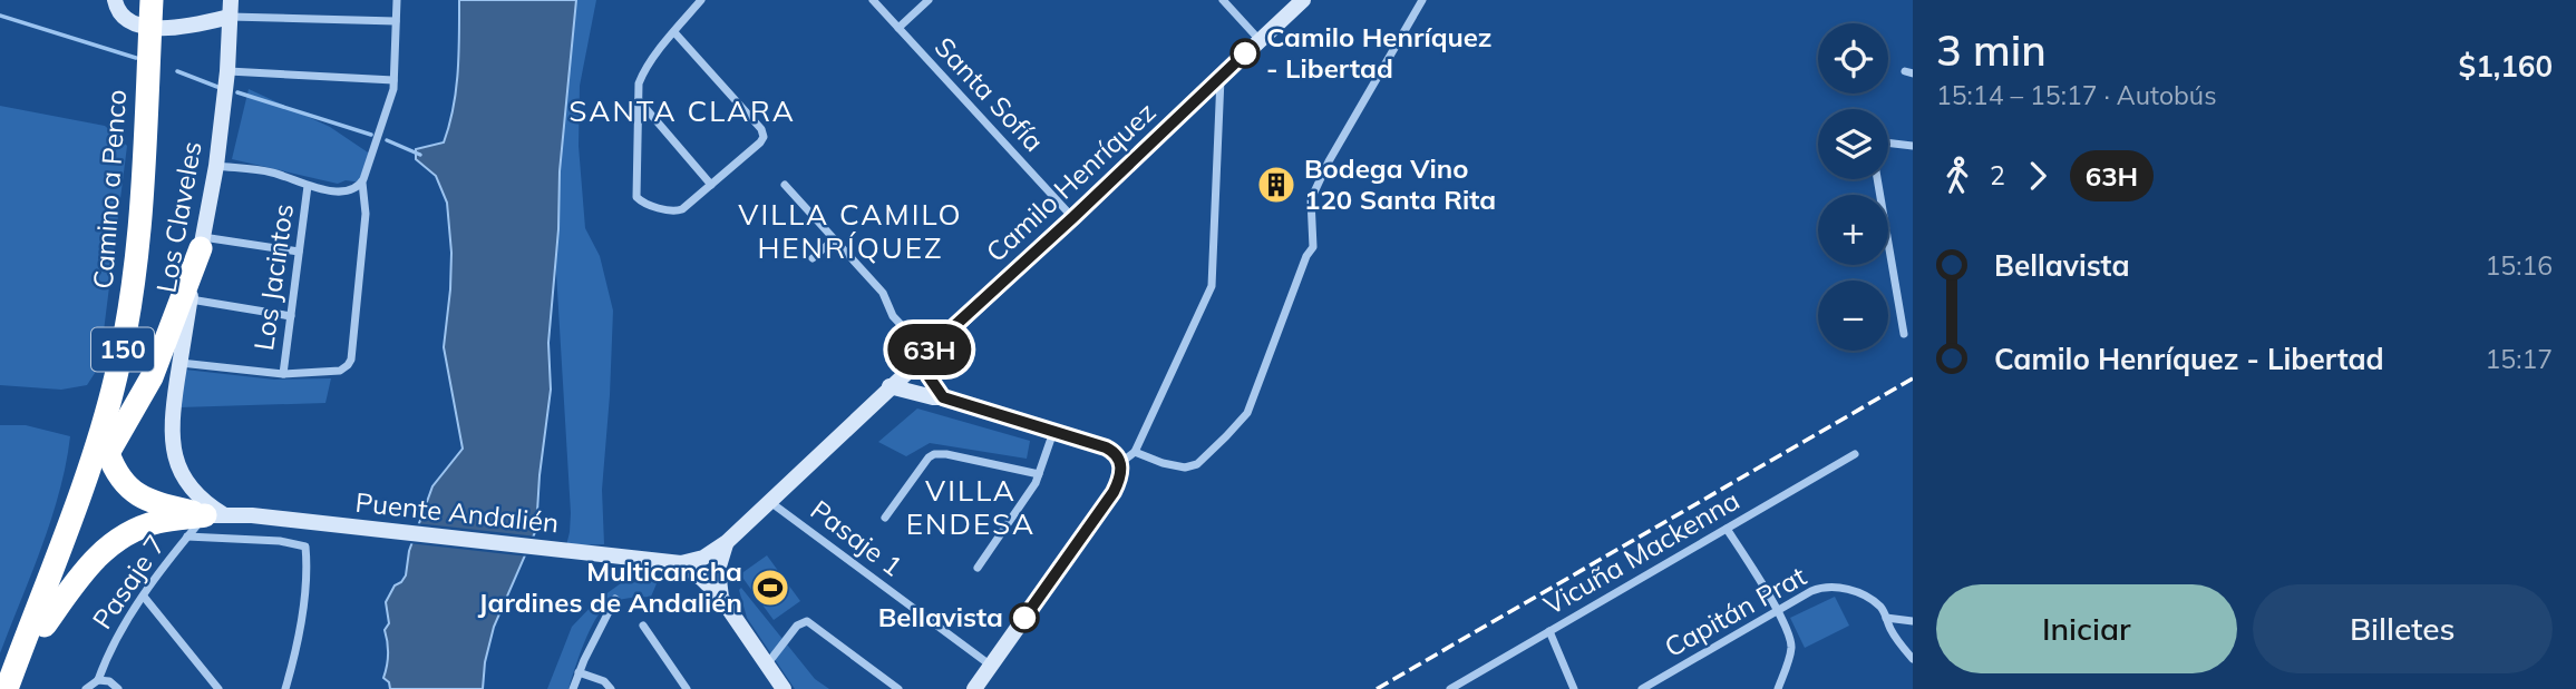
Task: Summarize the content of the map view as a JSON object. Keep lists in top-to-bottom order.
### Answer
{
  "streets": {
    "highway": ["Camino a Penco", "150"],
    "main road": ["Camilo Henríquez", "Los Claveles", "Puente Andalién"],
    "street": [
      "Santa Sofía",
      "Los Jacintos",
      "Pasaje 1",
      "Vicuña Mackenna",
      "Pasaje 7",
      "Capitán Prat"
    ]
  },
  "crossings": [
    ["Santa Sofía", "Camilo Henríquez"],
    ["Camilo Henríquez", "Puente Andalién"],
    ["Camilo Henríquez", "Pasaje 1"],
    ["Los Claveles", "Puente Andalién"],
    ["Los Claveles", "Pasaje 7"],
    ["Puente Andalién", "Pasaje 7"]
  ],
  "districts": ["SANTA CLARA", "VILLA CAMILO HENRÍQUEZ", "VILLA ENDESA"],
  "places": {
    "other": ["Camilo Henríquez - Libertad", "Bellavista"],
    "building": ["Bodega Vino 120 Santa Rita"],
    "sports": ["Multicancha Jardines de Andalién"]
  },
  "lines": ["bus line 63H"],
  "page": {
    "on_map": "63H",
    "heading": ["3 min", "15:14 – 15:17 · Autobús", "$1,160"],
    "map_buttons": ["+", "−"],
    "legs": ["2", "63H"],
    "list": [
      {
        "name": "Bellavista",
        "value": "15:16"
      },
      {
        "name": "Camilo Henríquez - Libertad",
        "value": "15:17"
      }
    ],
    "buttons": ["Iniciar", "Billetes"]
  }
}
